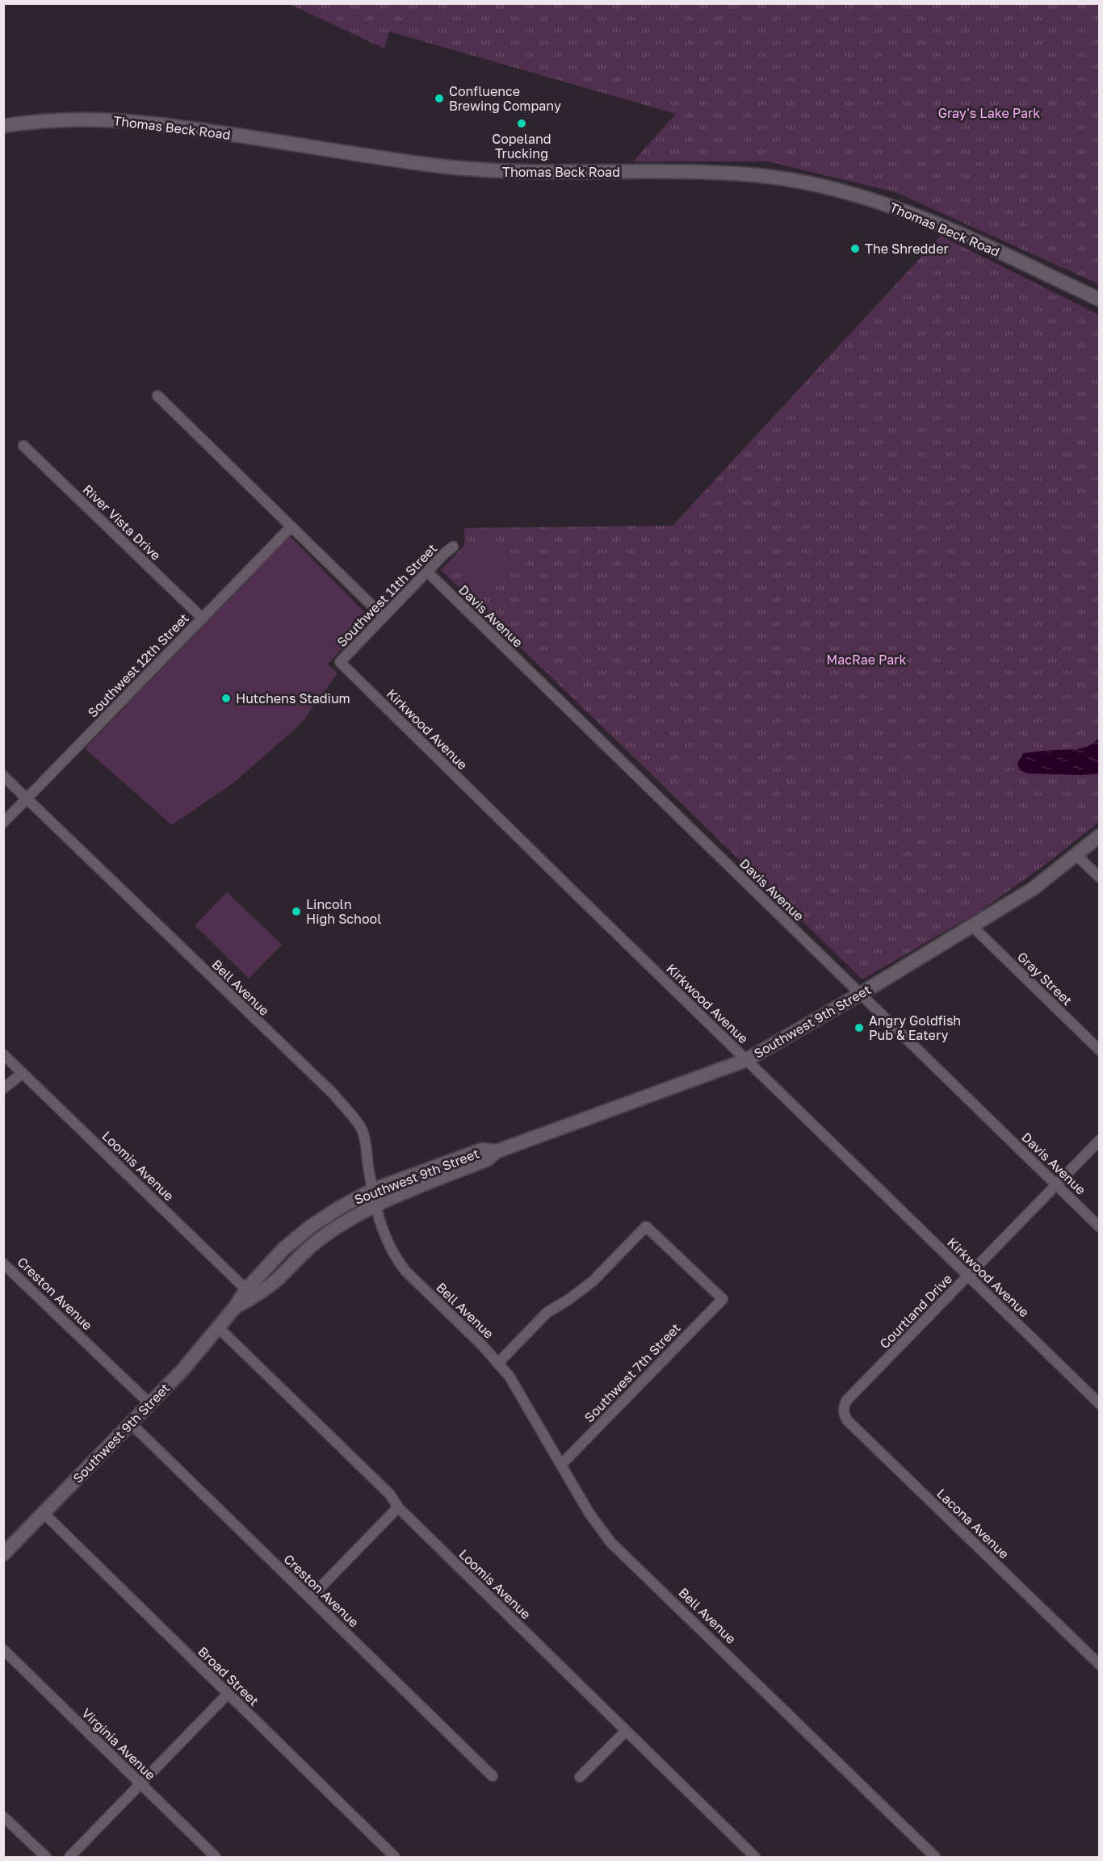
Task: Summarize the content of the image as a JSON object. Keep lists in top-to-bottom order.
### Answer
{
  "streets": {
    "main road": ["Thomas Beck Road", "Southwest 9th Street"],
    "street": [
      "River Vista Drive",
      "Southwest 11th Street",
      "Davis Avenue",
      "Southwest 12th Street",
      "Kirkwood Avenue",
      "Gray Street",
      "Bell Avenue",
      "Loomis Avenue",
      "Creston Avenue",
      "Courtland Drive",
      "Southwest 7th Street",
      "Lacona Avenue",
      "Broad Street",
      "Virginia Avenue"
    ]
  },
  "crossings": [
    ["River Vista Drive", "Southwest 12th Street"],
    ["Southwest 11th Street", "Davis Avenue"],
    ["Southwest 11th Street", "Kirkwood Avenue"],
    ["Davis Avenue", "Southwest 9th Street"],
    ["Davis Avenue", "Courtland Drive"],
    ["Southwest 12th Street", "Bell Avenue"],
    ["Kirkwood Avenue", "Southwest 9th Street"],
    ["Kirkwood Avenue", "Courtland Drive"],
    ["Gray Street", "Southwest 9th Street"],
    ["Bell Avenue", "Southwest 9th Street"],
    ["Bell Avenue", "Southwest 7th Street"],
    ["Southwest 9th Street", "Loomis Avenue"],
    ["Southwest 9th Street", "Creston Avenue"],
    ["Southwest 9th Street", "Broad Street"],
    ["Courtland Drive", "Lacona Avenue"]
  ],
  "parks": ["Gray's Lake Park", "MacRae Park"],
  "places": [
    "Confluence Brewing Company",
    "Copeland Trucking",
    "The Shredder",
    "Hutchens Stadium",
    "Lincoln High School",
    "Angry Goldfish Pub & Eatery"
  ]
}
